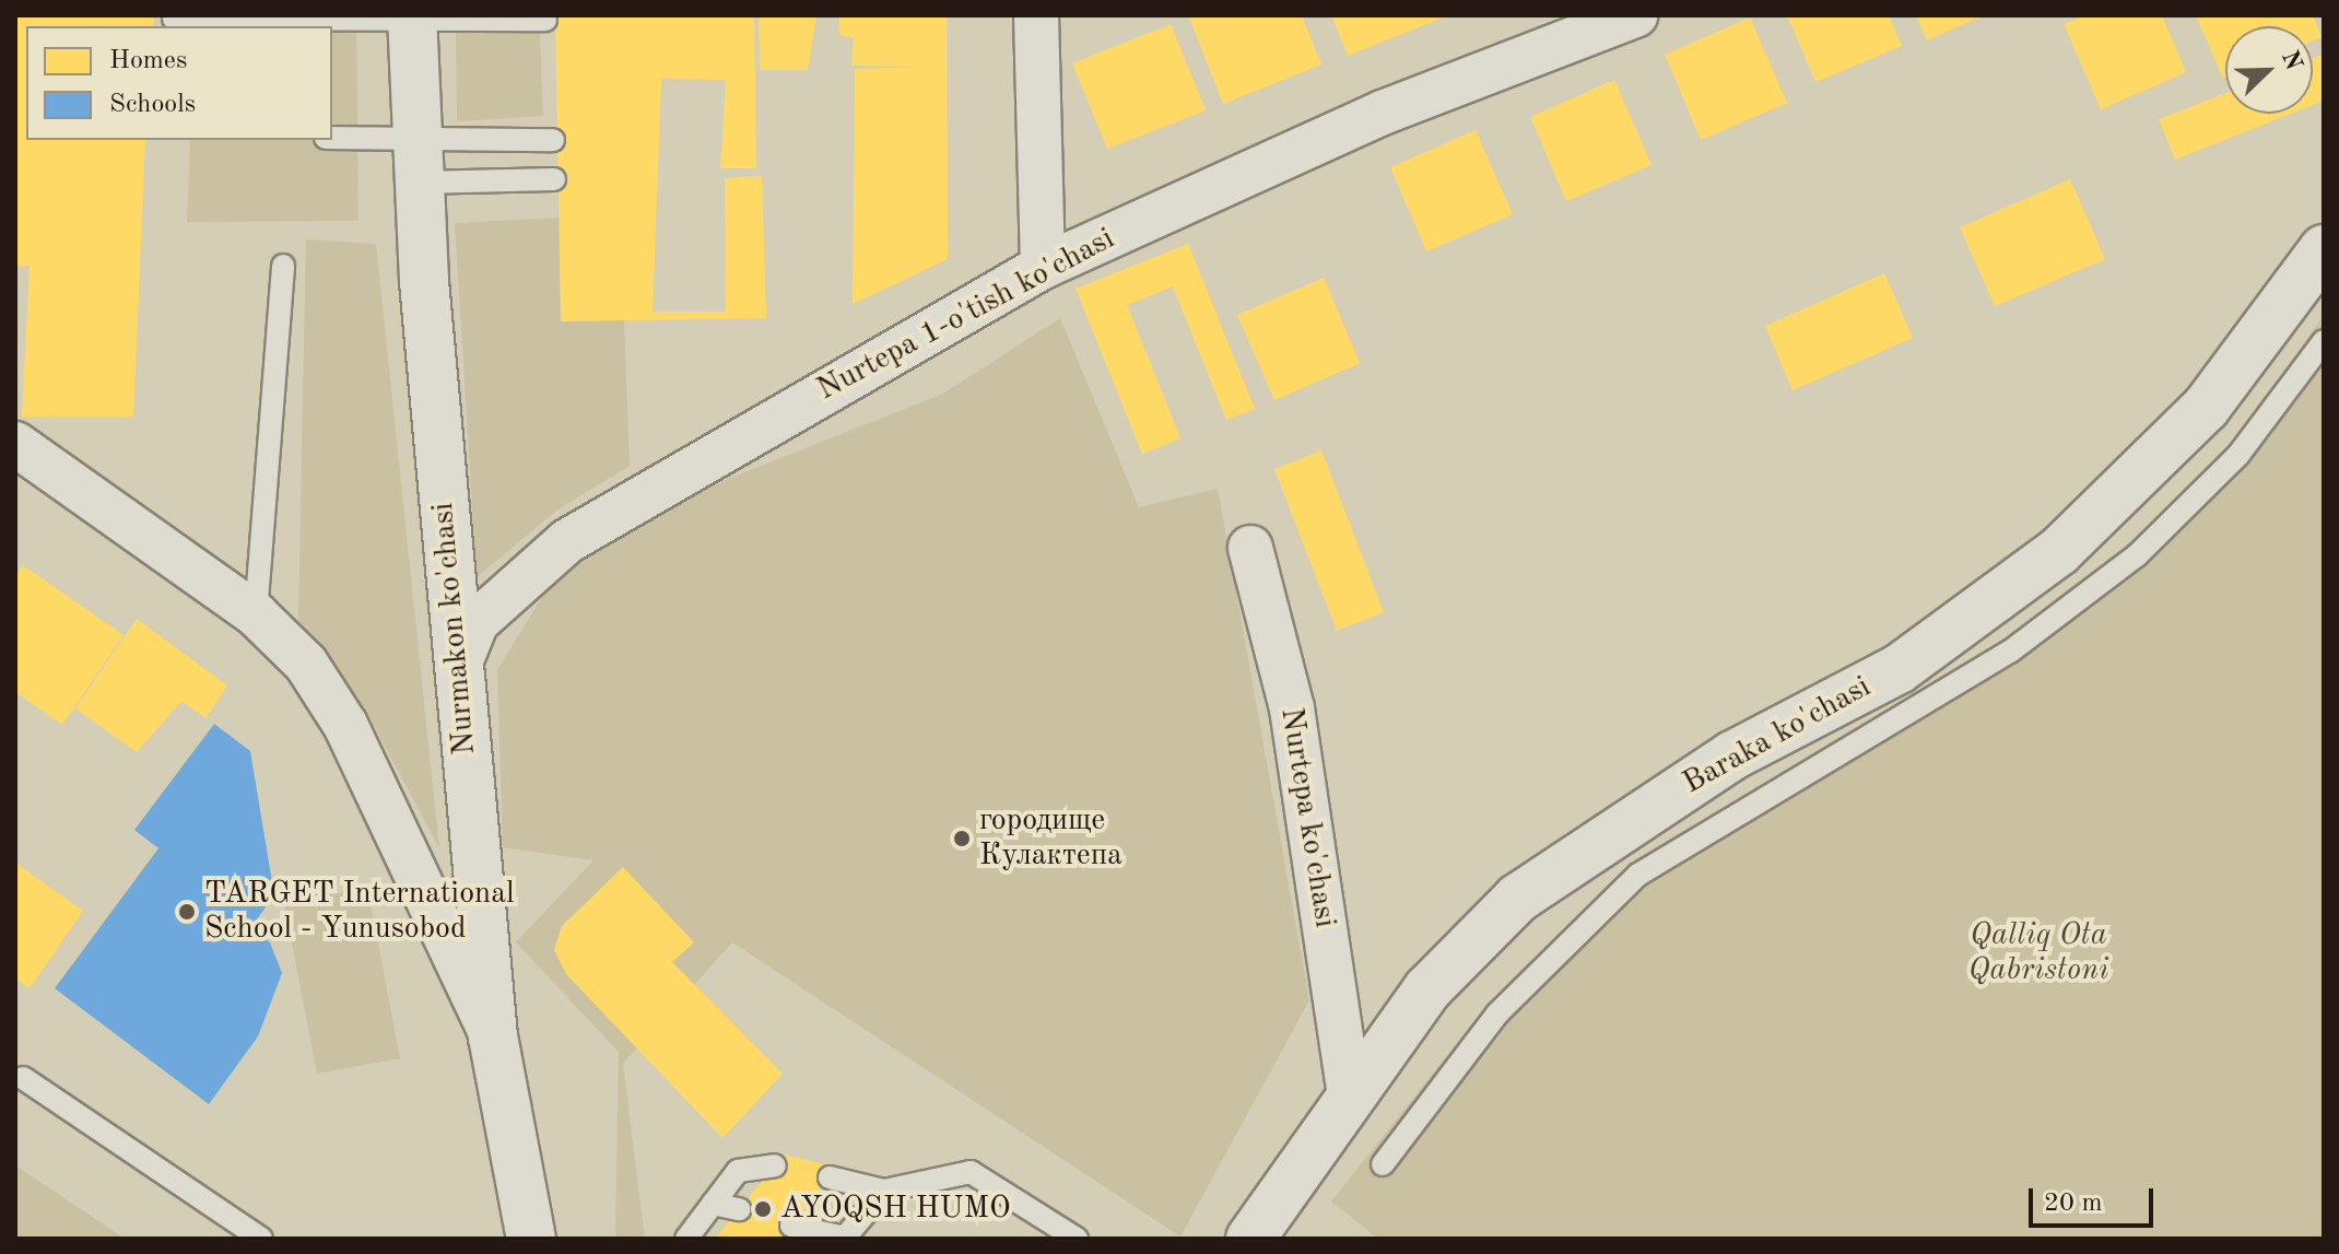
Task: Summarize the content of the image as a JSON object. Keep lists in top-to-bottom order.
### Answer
{
  "streets": {
    "main road": ["Nurmakon ko'chasi", "Baraka ko'chasi"],
    "street": ["Nurtepa 1-o'tish ko'chasi", "Nurtepa ko'chasi"]
  },
  "crossings": [
    ["Nurtepa 1-o'tish ko'chasi", "Nurmakon ko'chasi"],
    ["Baraka ko'chasi", "Nurtepa ko'chasi"]
  ],
  "parks": ["Qalliq Ota Qabristoni"],
  "places": ["городище Кулактепа", "TARGET International School - Yunusobod", "AYOQSH HUMO"],
  "legend": ["Homes", "Schools"],
  "scale_bar": "20 m",
  "north": "top right"
}
